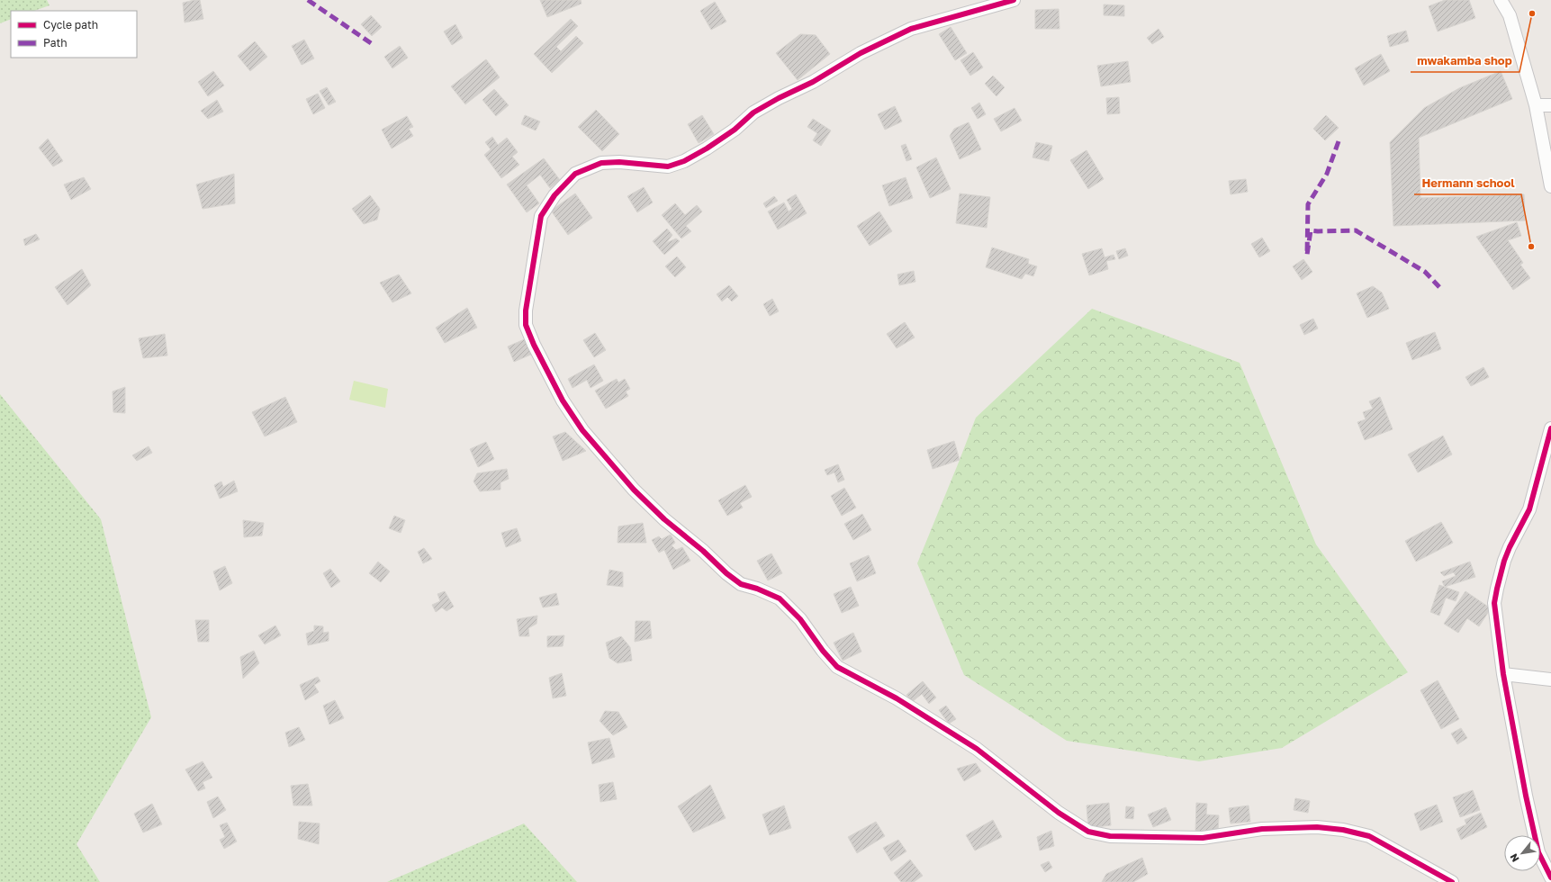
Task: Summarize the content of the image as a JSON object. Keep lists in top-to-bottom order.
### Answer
{
  "places": ["mwakamba shop", "Hermann school"],
  "legend": ["Cycle path", "Path"],
  "north": "bottom left"
}
